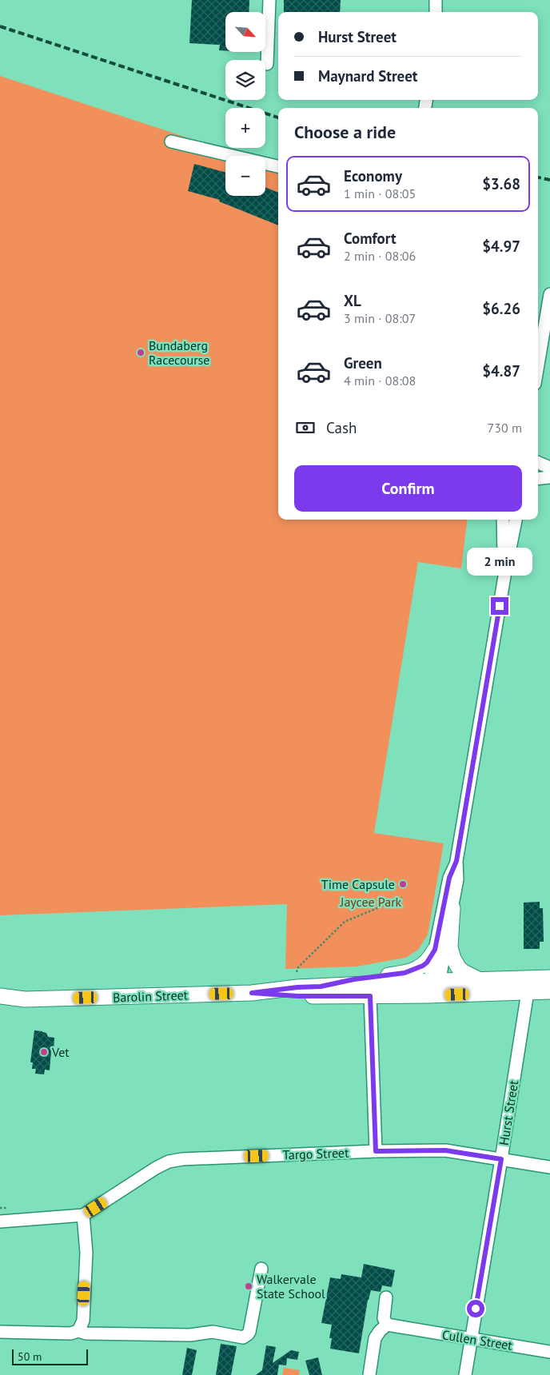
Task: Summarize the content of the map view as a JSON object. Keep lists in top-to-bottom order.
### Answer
{
  "streets": {
    "main road": ["Barolin Street"],
    "street": ["Hurst Street", "Targo Street", "Cullen Street"]
  },
  "crossings": [
    ["Barolin Street", "Hurst Street"],
    ["Hurst Street", "Targo Street"],
    ["Hurst Street", "Cullen Street"]
  ],
  "parks": ["Jaycee Park"],
  "places": [
    "Bundaberg Racecourse",
    "Time Capsule",
    "Vet",
    "Walkervale State School"
  ],
  "scale_bar": "50 m",
  "north": "bottom right",
  "page": {
    "map_buttons": ["+", "−"],
    "banner": ["Hurst Street", "Maynard Street"],
    "heading": "Choose a ride",
    "list": [
      {
        "name": "Economy",
        "note": "1 min · 08:05",
        "value": "$3.68"
      },
      {
        "name": "Comfort",
        "note": "2 min · 08:06",
        "value": "$4.97"
      },
      {
        "name": "XL",
        "note": "3 min · 08:07",
        "value": "$6.26"
      },
      {
        "name": "Green",
        "note": "4 min · 08:08",
        "value": "$4.87"
      }
    ],
    "pay": ["Cash", "730 m"],
    "buttons": "Confirm",
    "bubble": "2 min",
    "scale": "50 m"
  }
}
